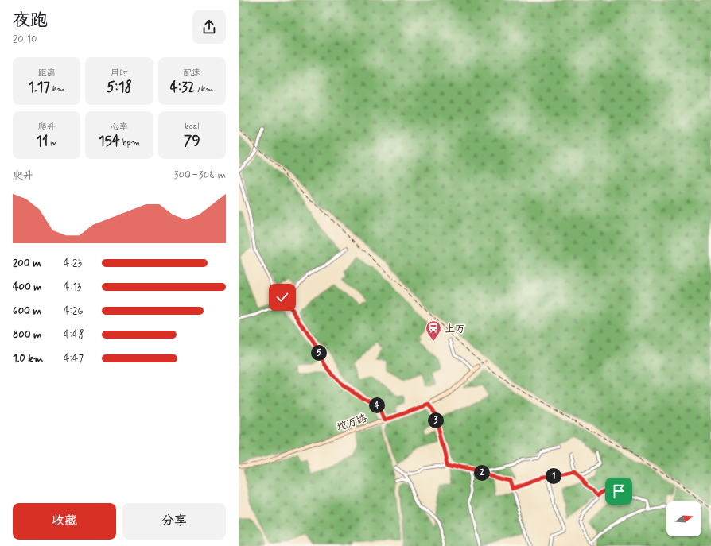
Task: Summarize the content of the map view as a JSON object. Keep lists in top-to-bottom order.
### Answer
{
  "streets": {
    "main road": ["坨万路"]
  },
  "places": {
    "station": ["上万"]
  },
  "north": "right",
  "page": {
    "heading": ["夜跑", "20:10"],
    "stats": [
      ["距离", "1.17 km"],
      ["用时", "5:18"],
      ["配速", "4:32 /km"],
      ["爬升", "11 m"],
      ["心率", "154 bpm"],
      ["kcal", "79"]
    ],
    "chart": ["爬升", "300–308 m"],
    "list": [
      {
        "name": "200 m",
        "note": "4:23"
      },
      {
        "name": "400 m",
        "note": "4:13"
      },
      {
        "name": "600 m",
        "note": "4:26"
      },
      {
        "name": "800 m",
        "note": "4:48"
      },
      {
        "name": "1.0 km",
        "note": "4:47"
      }
    ],
    "pins": [
      "5",
      "4",
      "3",
      "2",
      "1"
    ],
    "buttons": ["收藏", "分享"]
  }
}
